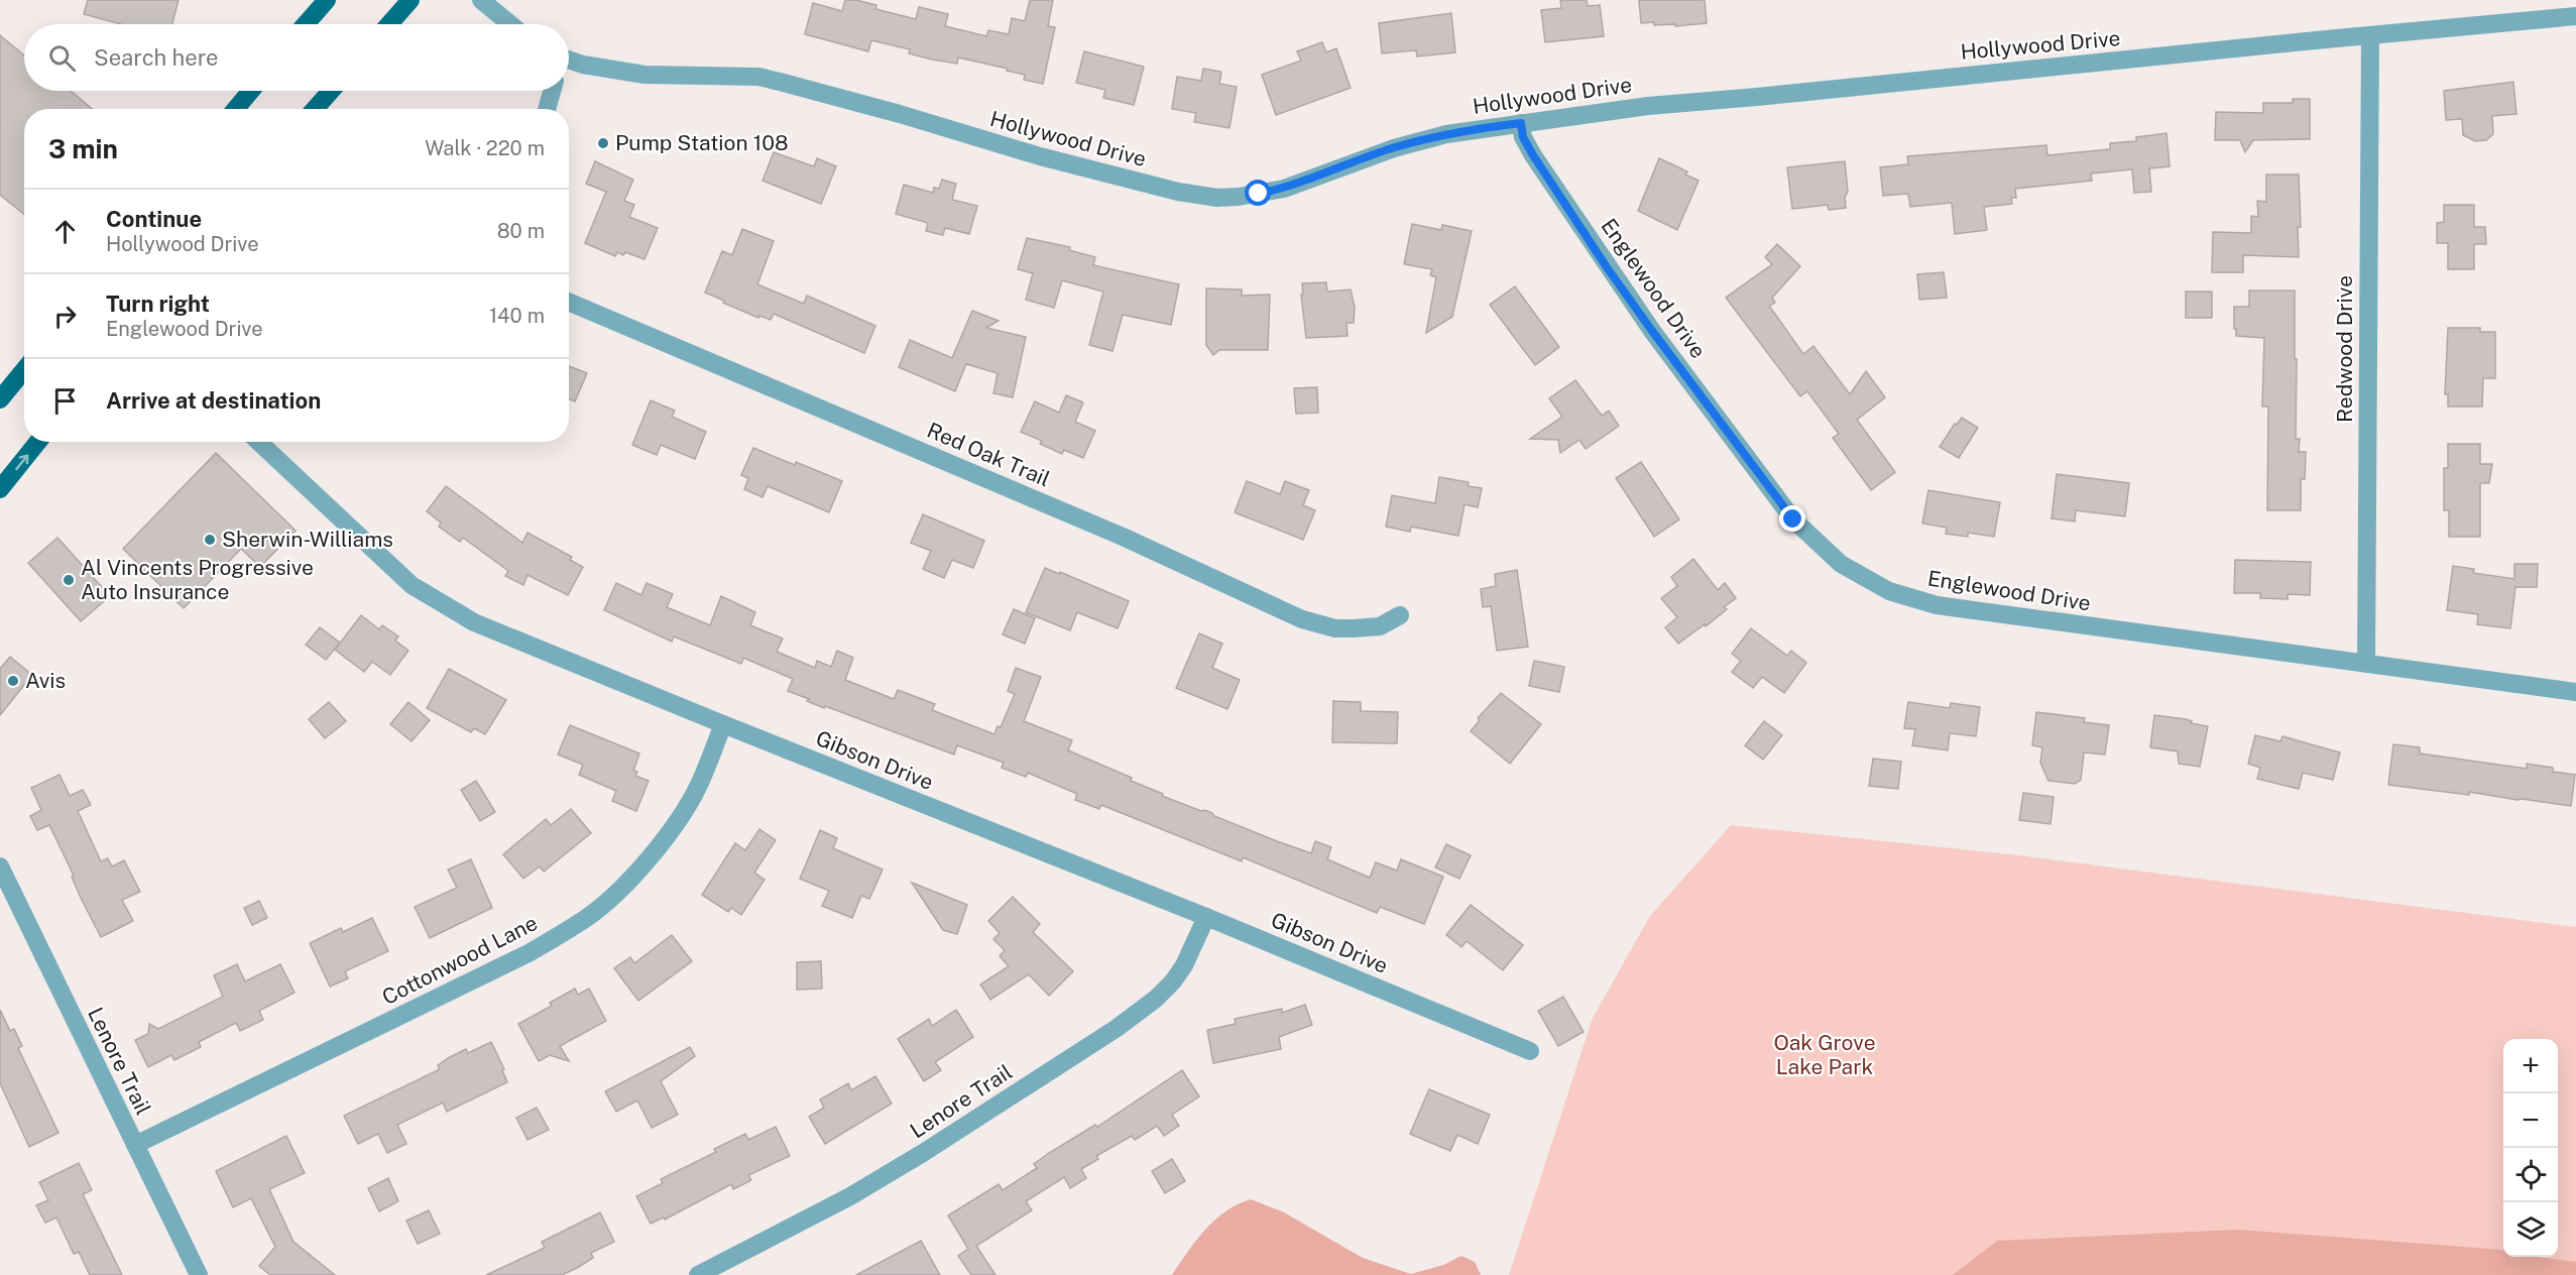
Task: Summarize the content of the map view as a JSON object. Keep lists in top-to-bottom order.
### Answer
{
  "streets": {
    "street": [
      "Hollywood Drive",
      "Englewood Drive",
      "Redwood Drive",
      "Red Oak Trail",
      "Gibson Drive",
      "Cottonwood Lane",
      "Lenore Trail"
    ]
  },
  "crossings": [
    ["Hollywood Drive", "Englewood Drive"],
    ["Hollywood Drive", "Redwood Drive"],
    ["Englewood Drive", "Redwood Drive"],
    ["Gibson Drive", "Cottonwood Lane"],
    ["Gibson Drive", "Lenore Trail"],
    ["Cottonwood Lane", "Lenore Trail"]
  ],
  "parks": ["Oak Grove Lake Park"],
  "places": [
    "Pump Station 108",
    "Sherwin-Williams",
    "Al Vincents Progressive Auto Insurance",
    "Avis"
  ],
  "page": {
    "search": "Search here",
    "heading": ["3 min", "Walk · 220 m"],
    "list": [
      ["Continue", "Hollywood Drive", "80 m"],
      ["Turn right", "Englewood Drive", "140 m"],
      "Arrive at destination"
    ],
    "map_buttons": ["+", "−"]
  }
}
